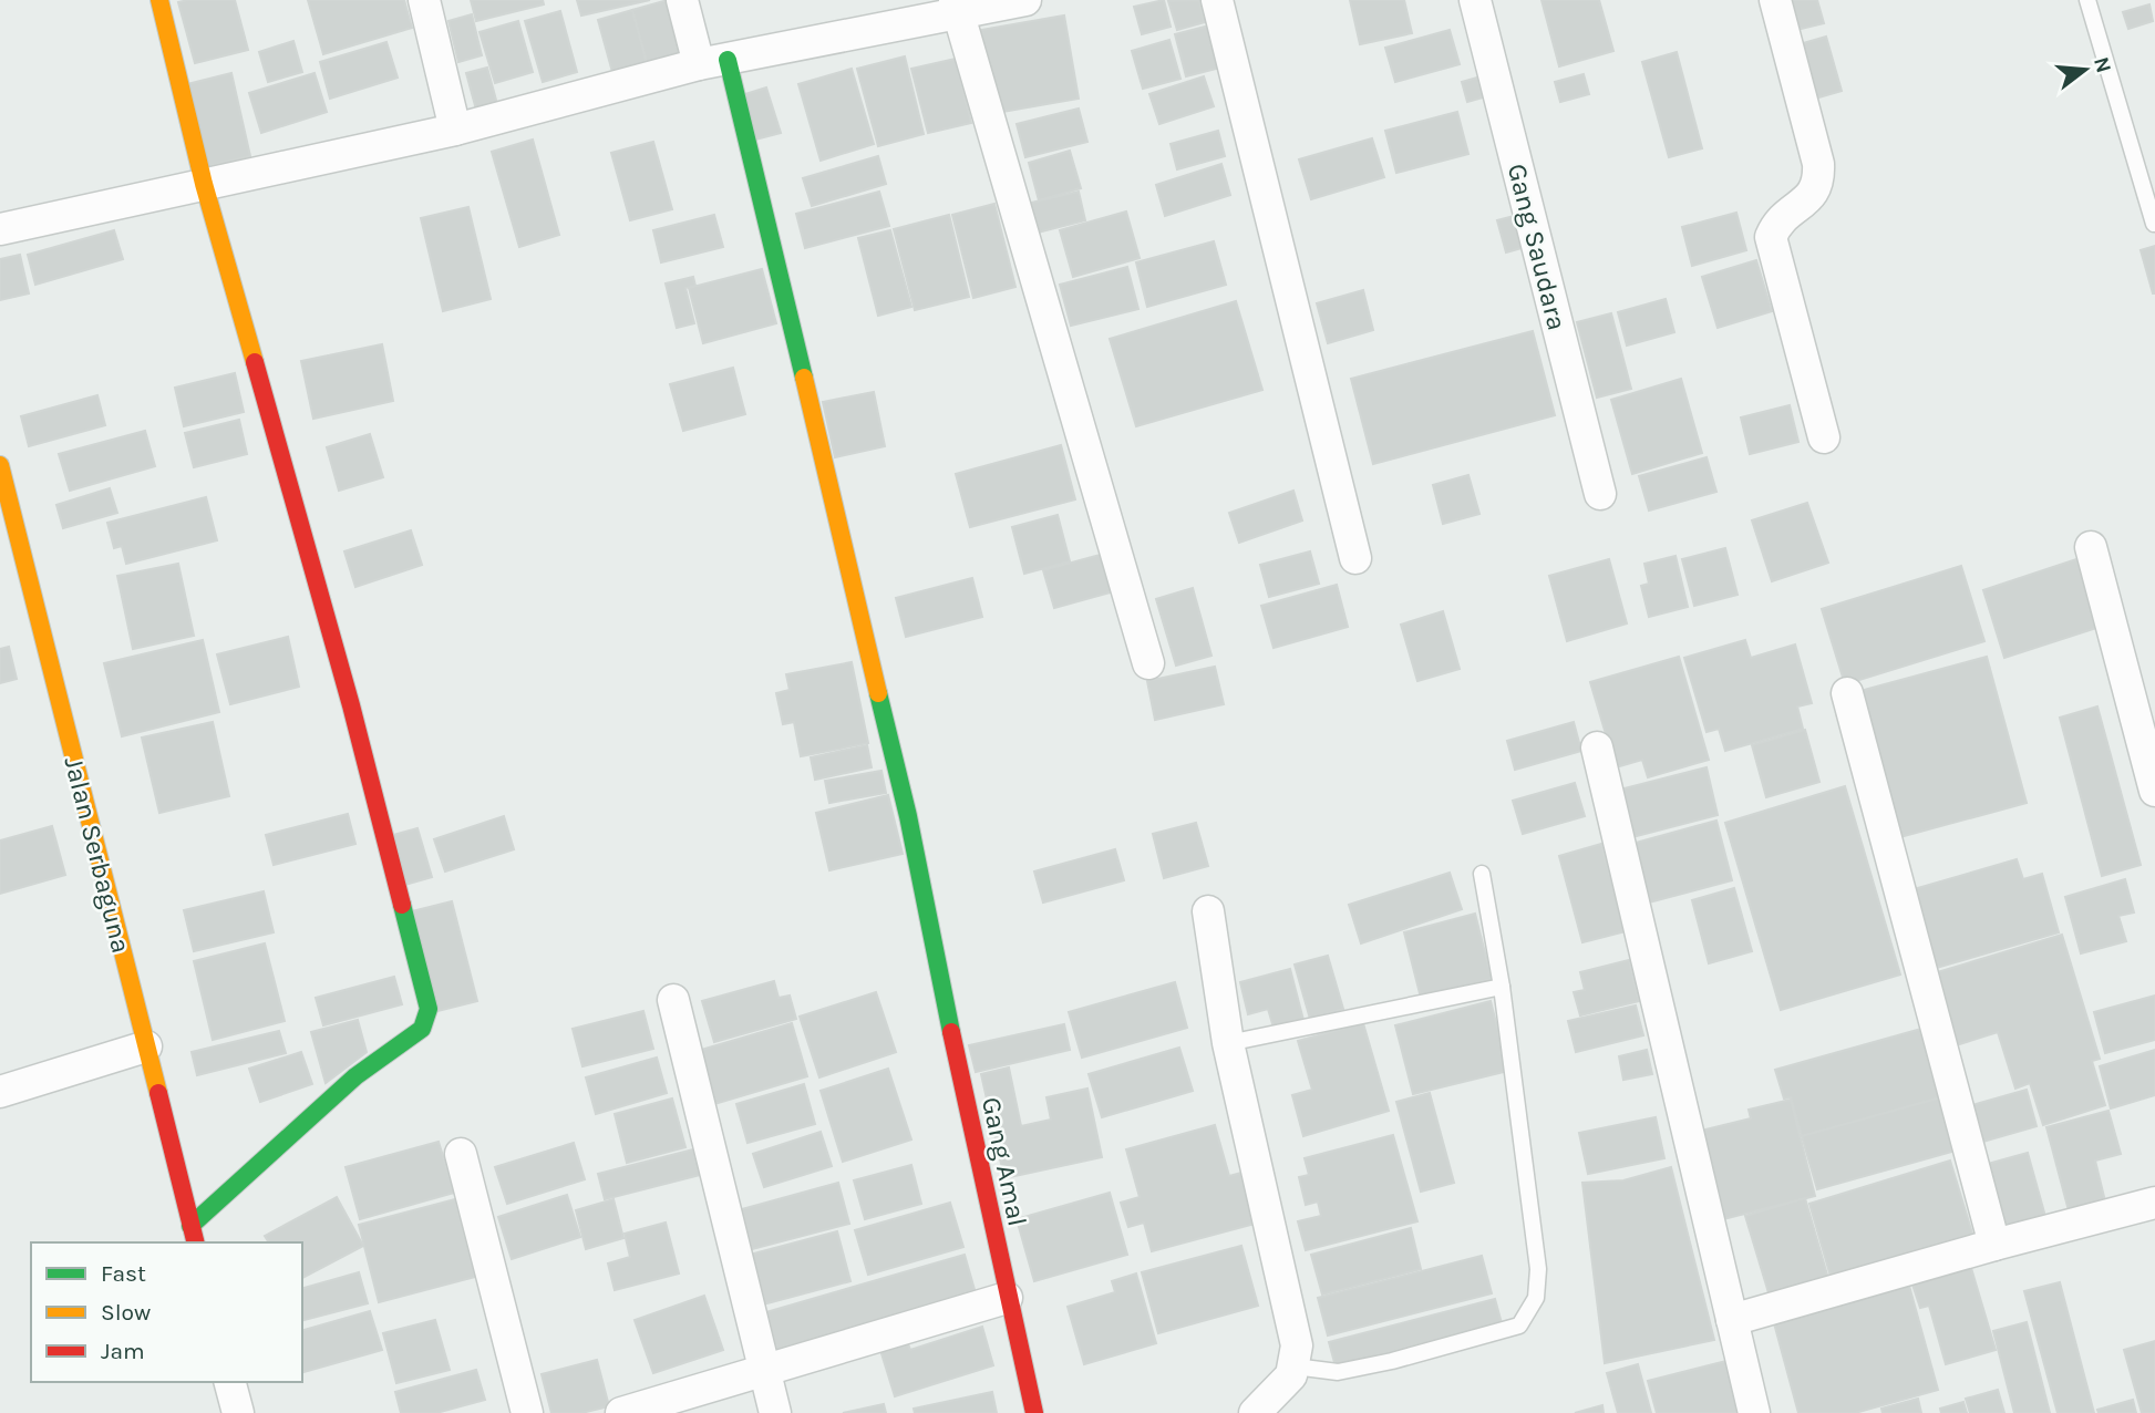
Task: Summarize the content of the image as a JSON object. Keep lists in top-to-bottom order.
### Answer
{
  "streets": {
    "street": ["Gang Saudara", "Jalan Serbaguna", "Gang Amal"]
  },
  "legend": ["Fast", "Slow", "Jam"],
  "north": "right"
}
